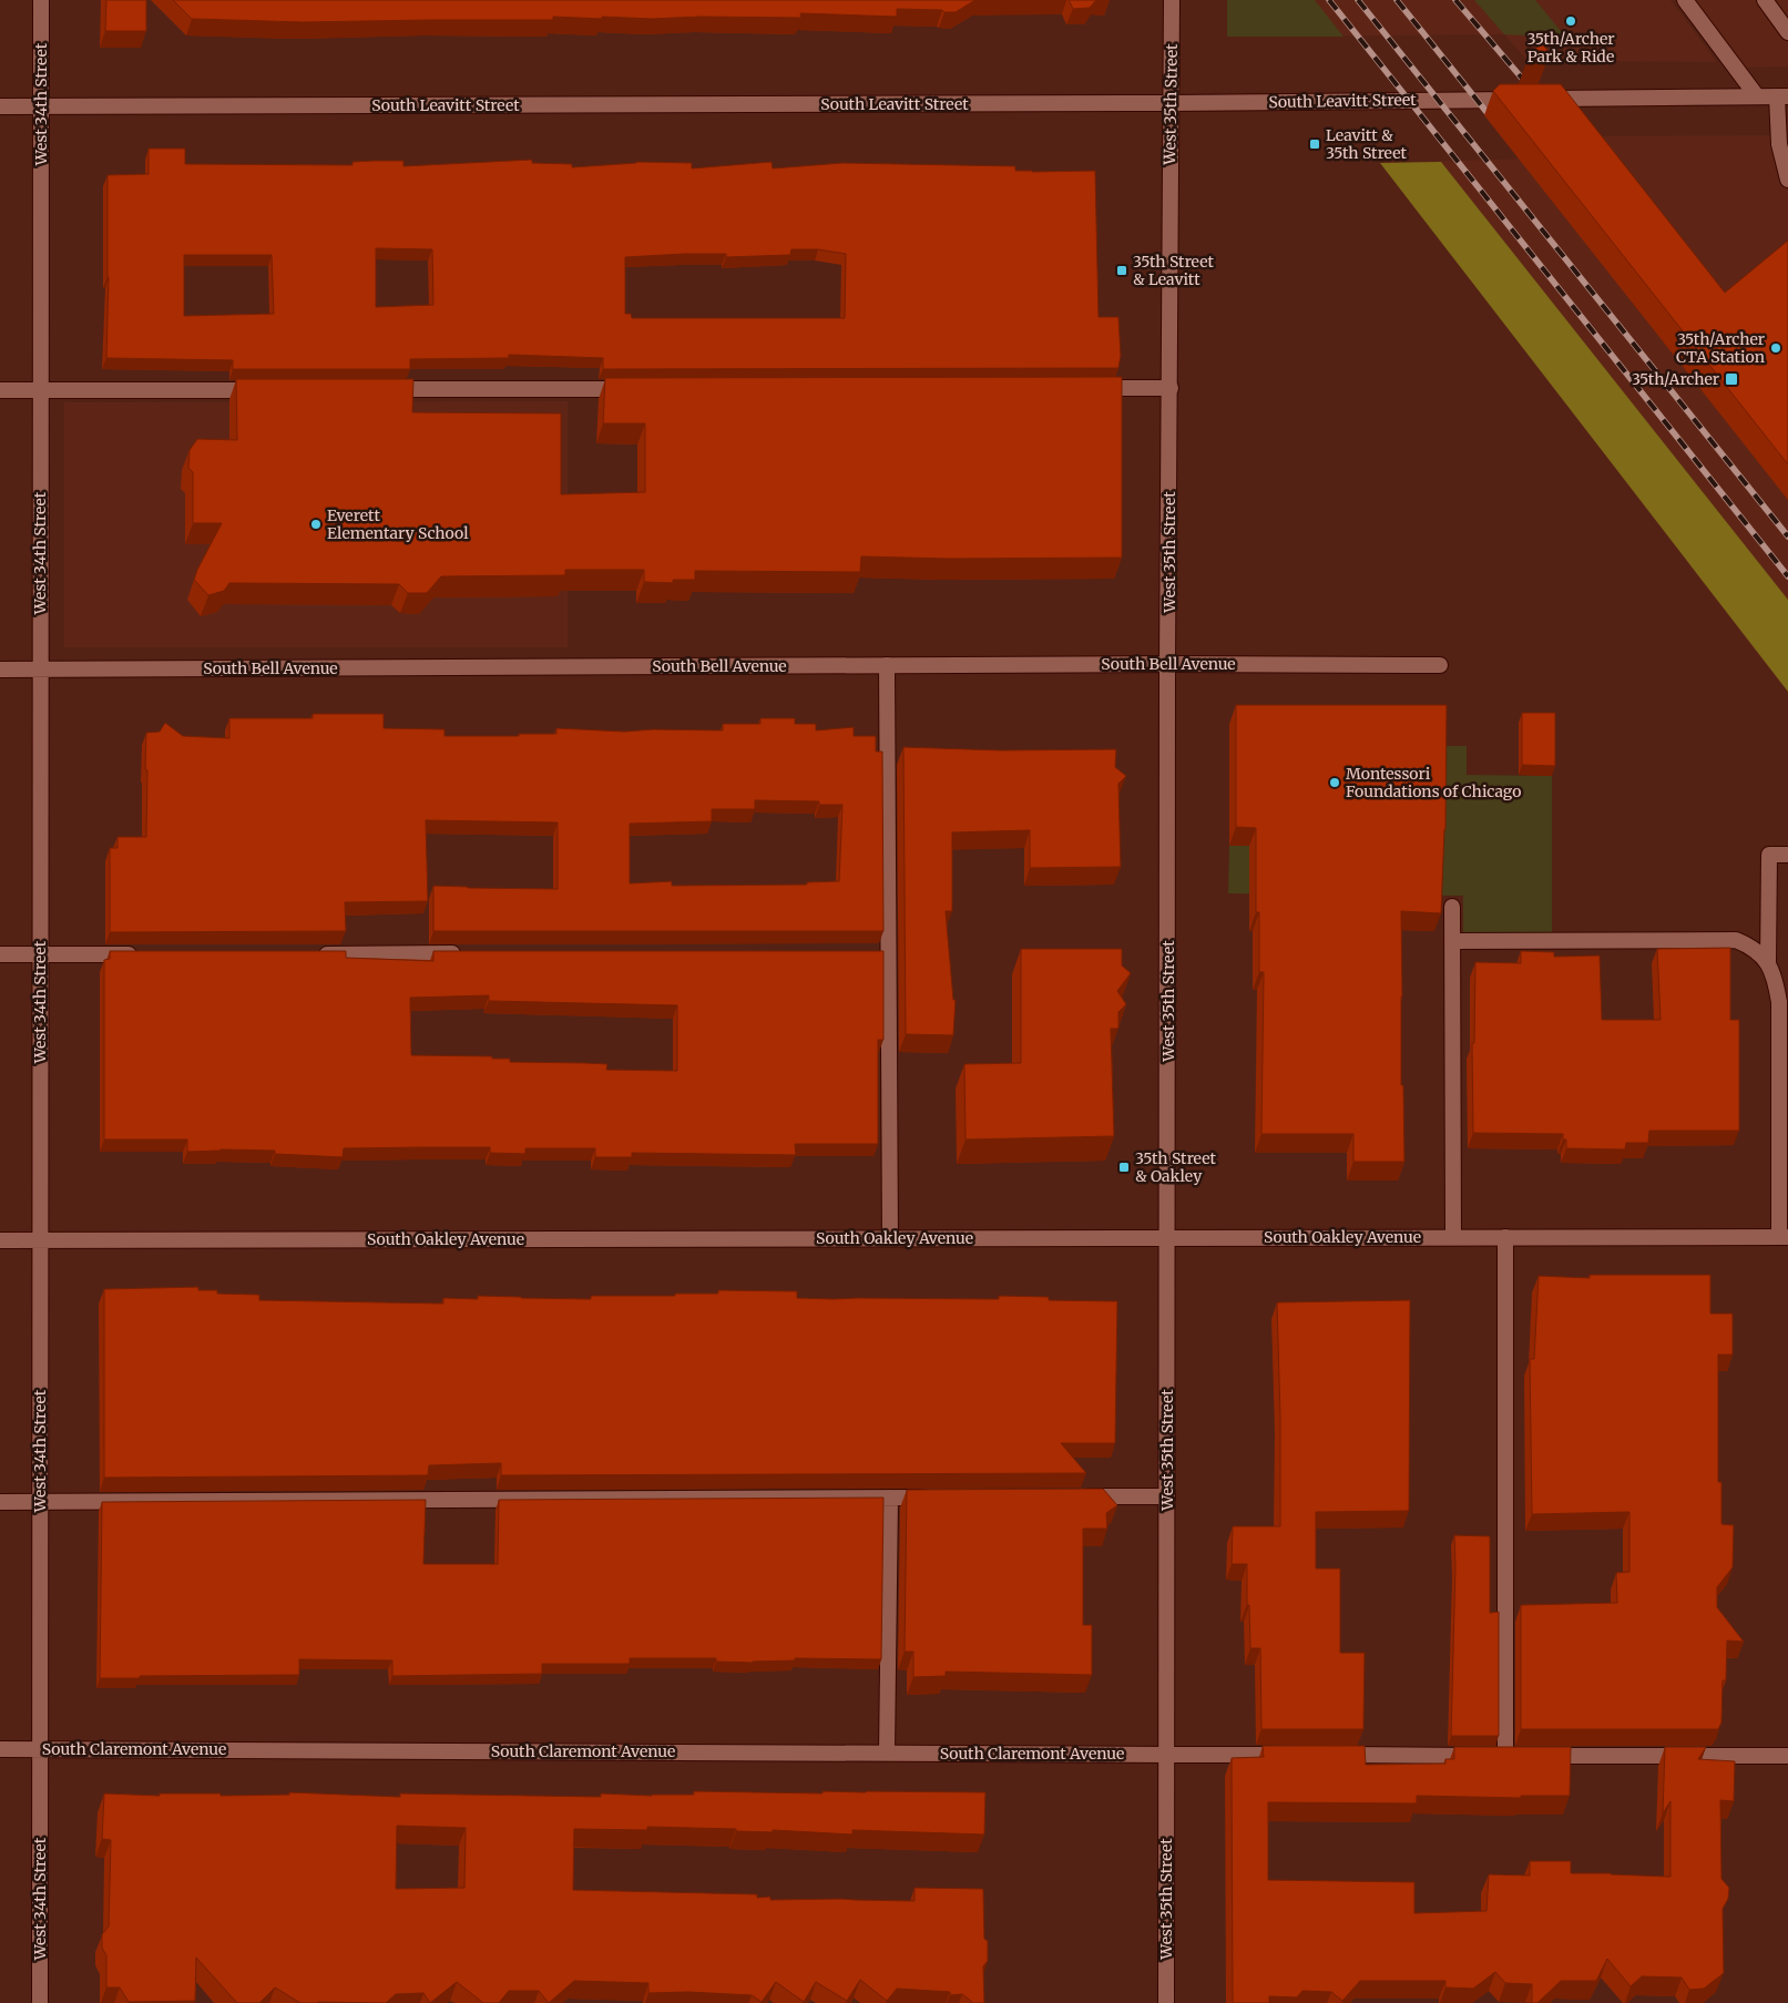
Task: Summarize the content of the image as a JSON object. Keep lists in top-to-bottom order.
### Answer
{
  "streets": {
    "street": [
      "South Leavitt Street",
      "West 34th Street",
      "West 35th Street",
      "South Bell Avenue",
      "South Oakley Avenue",
      "South Claremont Avenue"
    ]
  },
  "crossings": [
    ["South Leavitt Street", "West 34th Street"],
    ["South Leavitt Street", "West 35th Street"],
    ["West 34th Street", "South Bell Avenue"],
    ["West 34th Street", "South Oakley Avenue"],
    ["West 34th Street", "South Claremont Avenue"],
    ["West 35th Street", "South Bell Avenue"],
    ["West 35th Street", "South Oakley Avenue"],
    ["West 35th Street", "South Claremont Avenue"]
  ],
  "places": {
    "other": [
      "35th/Archer Park & Ride",
      "35th/Archer CTA Station",
      "Everett Elementary School",
      "Montessori Foundations of Chicago"
    ],
    "transit": [
      "Leavitt & 35th Street",
      "35th Street & Leavitt",
      "35th/Archer",
      "35th Street & Oakley"
    ]
  }
}
